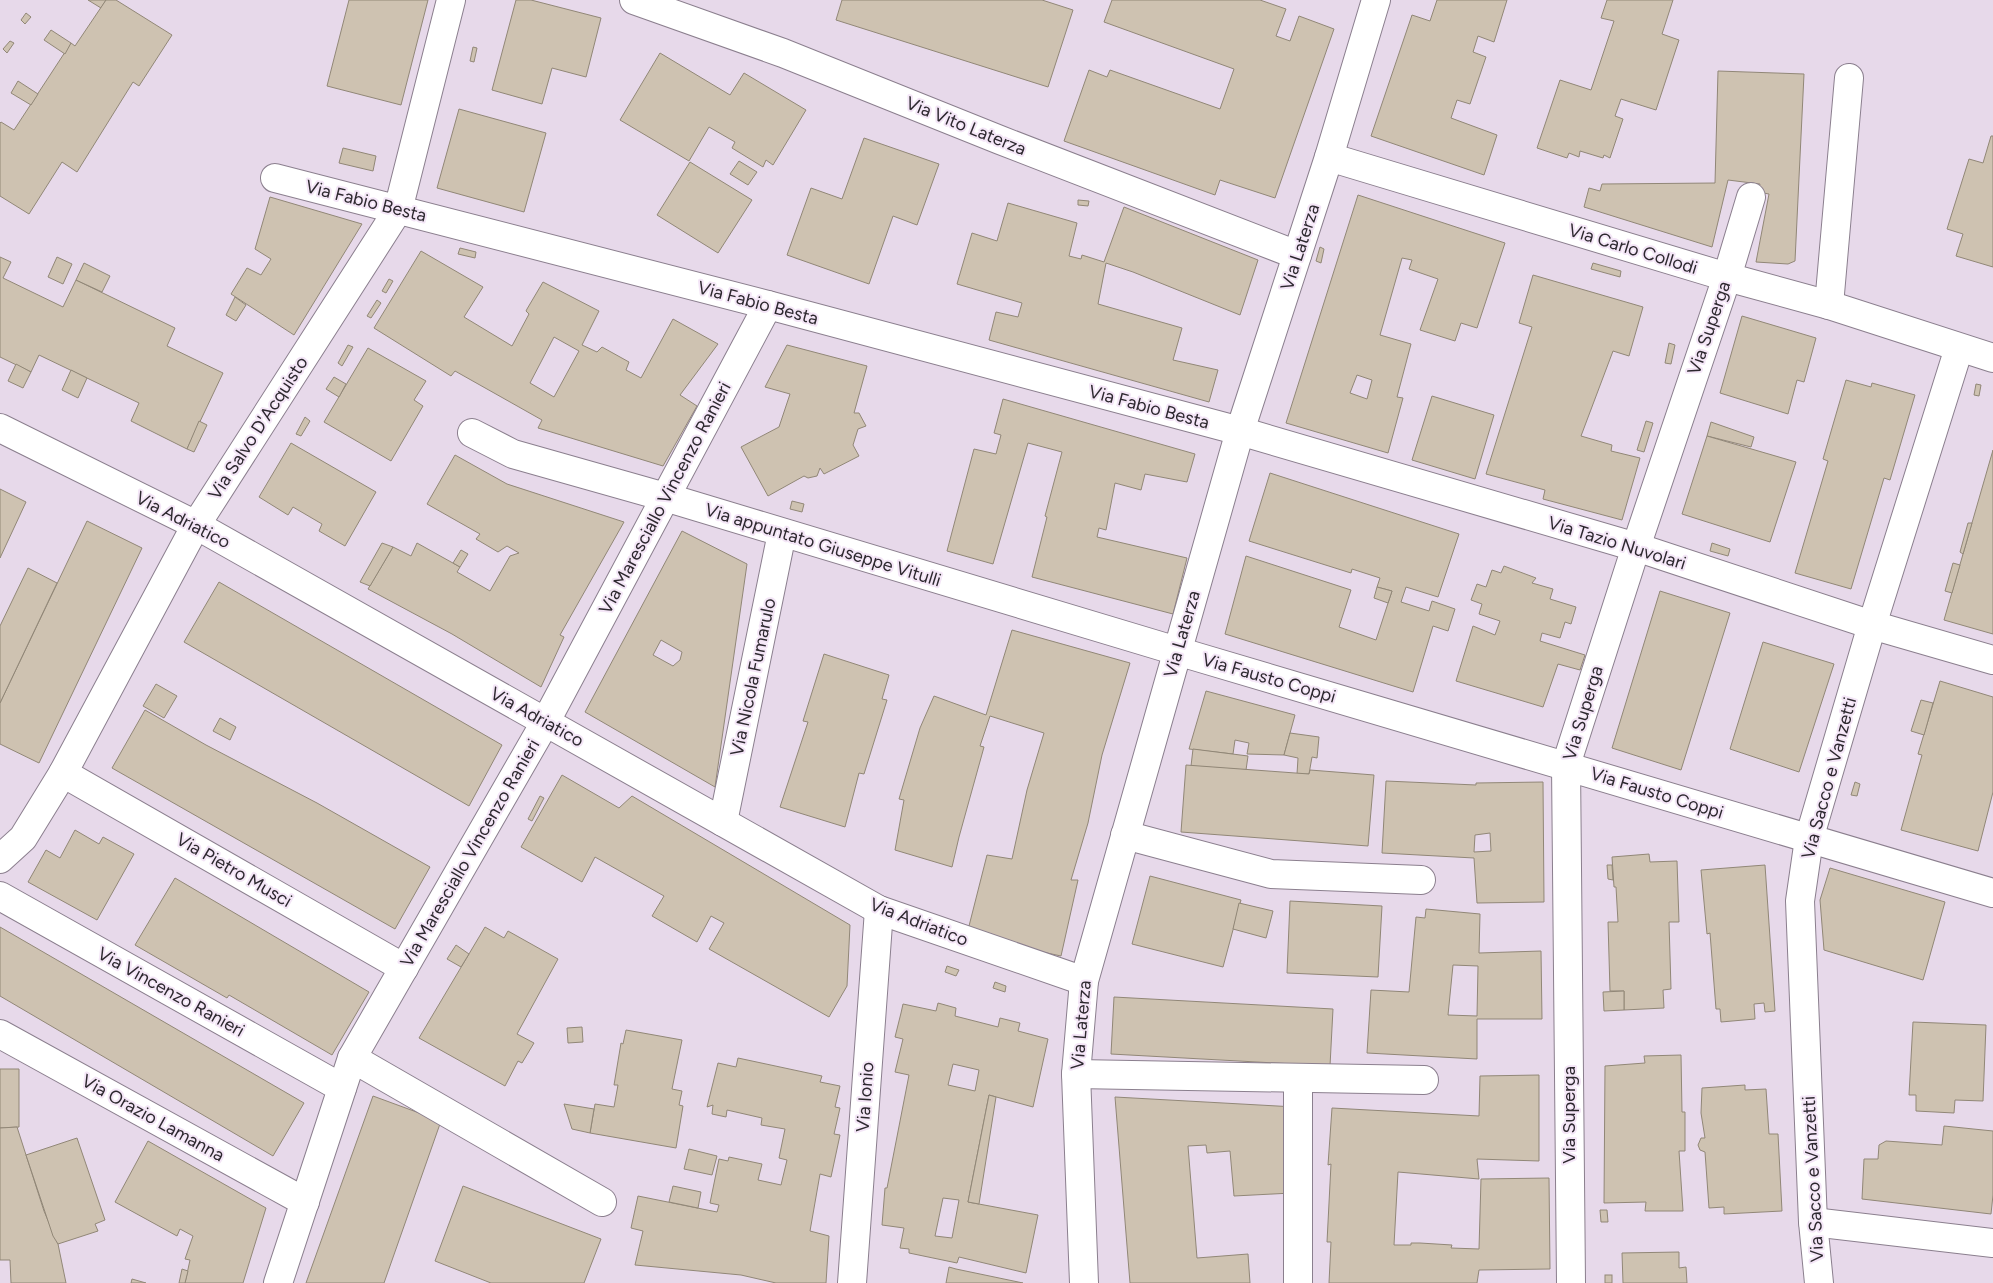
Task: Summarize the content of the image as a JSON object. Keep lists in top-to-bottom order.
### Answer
{
  "streets": {
    "street": [
      "Via Vito Laterza",
      "Via Fabio Besta",
      "Via Laterza",
      "Via Carlo Collodi",
      "Via Superga",
      "Via Salvo D'Acquisto",
      "Via Maresciallo Vincenzo Ranieri",
      "Via Adriatico",
      "Via Tazio Nuvolari",
      "Via appuntato Giuseppe Vitulli",
      "Via Nicola Fumarulo",
      "Via Fausto Coppi",
      "Via Sacco e Vanzetti",
      "Via Pietro Musci",
      "Via Vincenzo Ranieri",
      "Via Ionio",
      "Via Orazio Lamanna"
    ]
  },
  "crossings": [
    ["Via Vito Laterza", "Via Laterza"],
    ["Via Fabio Besta", "Via Laterza"],
    ["Via Fabio Besta", "Via Salvo D'Acquisto"],
    ["Via Fabio Besta", "Via Maresciallo Vincenzo Ranieri"],
    ["Via Fabio Besta", "Via Tazio Nuvolari"],
    ["Via Laterza", "Via Carlo Collodi"],
    ["Via Laterza", "Via Adriatico"],
    ["Via Laterza", "Via Tazio Nuvolari"],
    ["Via Laterza", "Via appuntato Giuseppe Vitulli"],
    ["Via Laterza", "Via Fausto Coppi"],
    ["Via Carlo Collodi", "Via Superga"],
    ["Via Carlo Collodi", "Via Sacco e Vanzetti"],
    ["Via Superga", "Via Tazio Nuvolari"],
    ["Via Superga", "Via Fausto Coppi"],
    ["Via Salvo D'Acquisto", "Via Adriatico"],
    ["Via Salvo D'Acquisto", "Via Pietro Musci"],
    ["Via Maresciallo Vincenzo Ranieri", "Via Adriatico"],
    ["Via Maresciallo Vincenzo Ranieri", "Via appuntato Giuseppe Vitulli"],
    ["Via Maresciallo Vincenzo Ranieri", "Via Pietro Musci"],
    ["Via Maresciallo Vincenzo Ranieri", "Via Vincenzo Ranieri"],
    ["Via Maresciallo Vincenzo Ranieri", "Via Orazio Lamanna"],
    ["Via Adriatico", "Via Nicola Fumarulo"],
    ["Via Adriatico", "Via Ionio"],
    ["Via Tazio Nuvolari", "Via Sacco e Vanzetti"],
    ["Via appuntato Giuseppe Vitulli", "Via Nicola Fumarulo"],
    ["Via appuntato Giuseppe Vitulli", "Via Fausto Coppi"],
    ["Via Fausto Coppi", "Via Sacco e Vanzetti"]
  ]
}
